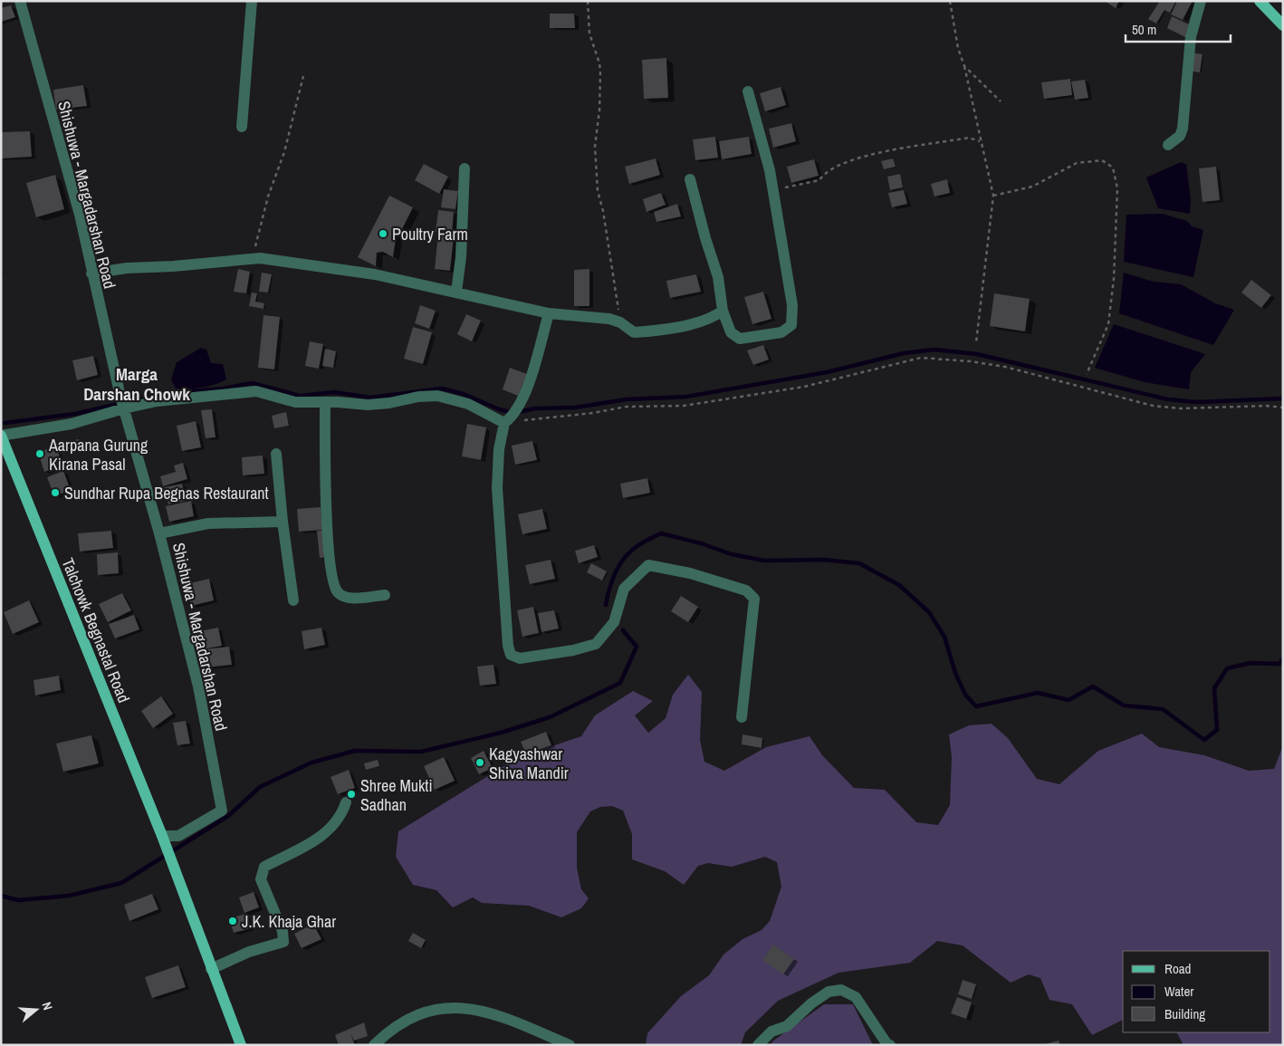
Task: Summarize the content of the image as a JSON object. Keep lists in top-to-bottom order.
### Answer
{
  "streets": {
    "main road": ["Talchowk Begnastal Road"],
    "street": ["Shishuwa - Margadarshan Road"]
  },
  "crossings": [
    ["Shishuwa - Margadarshan Road", "Talchowk Begnastal Road"]
  ],
  "districts": ["Marga Darshan Chowk"],
  "places": [
    "Poultry Farm",
    "Aarpana Gurung Kirana Pasal",
    "Sundhar Rupa Begnas Restaurant",
    "Kagyashwar Shiva Mandir",
    "Shree Mukti Sadhan",
    "J.K. Khaja Ghar"
  ],
  "legend": ["Road", "Water", "Building"],
  "scale_bar": "50 m",
  "north": "right"
}
